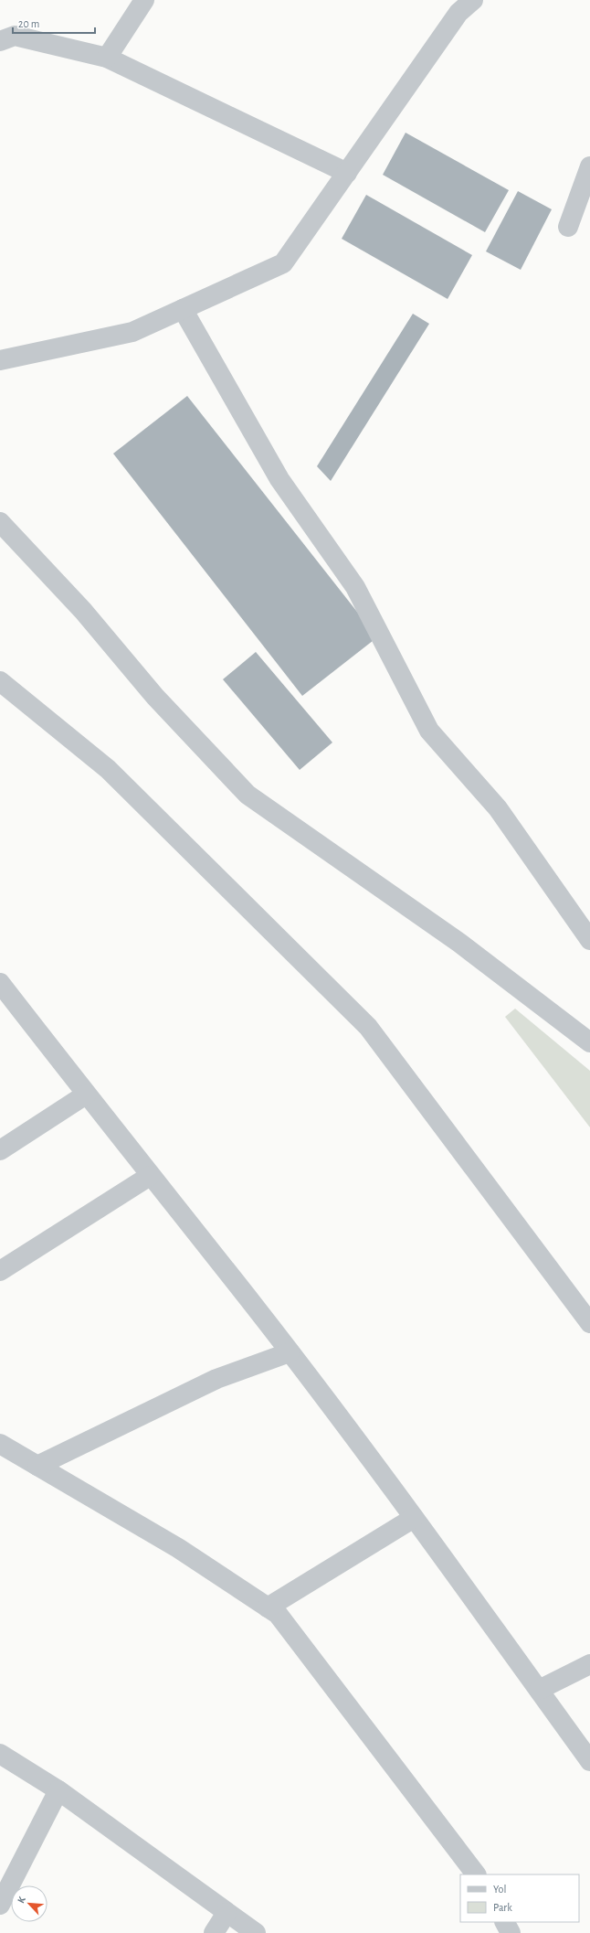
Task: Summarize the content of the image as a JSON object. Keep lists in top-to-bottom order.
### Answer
{
  "legend": ["Yol", "Park"],
  "scale_bar": "20 m",
  "north": "top left"
}
